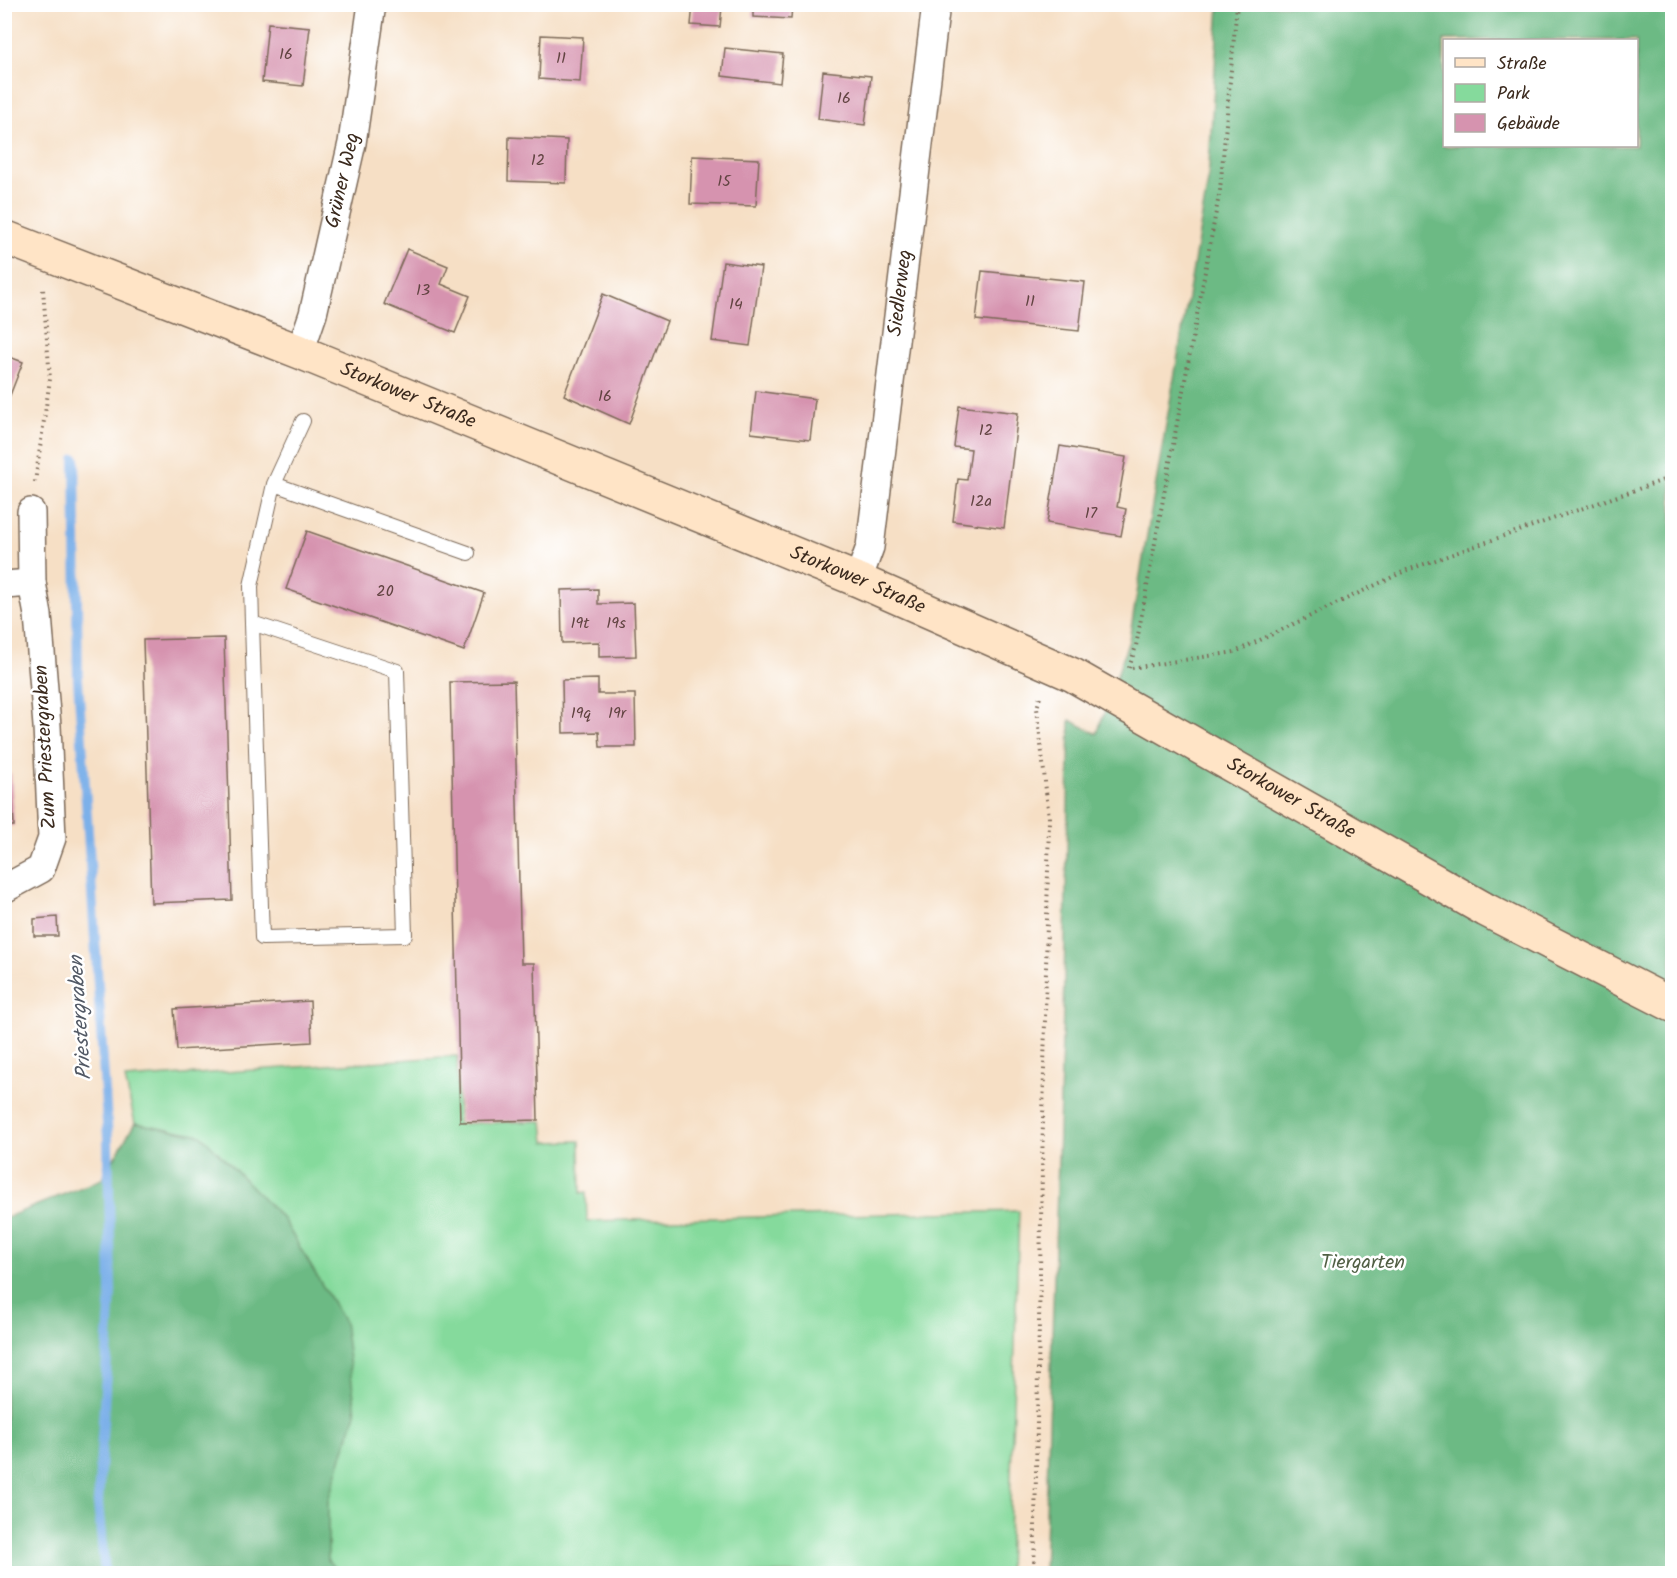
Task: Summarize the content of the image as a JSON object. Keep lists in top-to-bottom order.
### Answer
{
  "streets": {
    "main road": ["Storkower Straße"],
    "street": ["Grüner Weg", "Siedlerweg", "Zum Priestergraben"]
  },
  "crossings": [
    ["Grüner Weg", "Storkower Straße"],
    ["Siedlerweg", "Storkower Straße"]
  ],
  "water": ["Priestergraben"],
  "parks": ["Tiergarten"],
  "house_numbers": [
    "16",
    "11",
    "16",
    "12",
    "15",
    "13",
    "11",
    "14",
    "16",
    "12",
    "12a",
    "17",
    "20",
    "19t",
    "19s",
    "19q",
    "19r"
  ],
  "legend": ["Straße", "Park", "Gebäude"]
}
